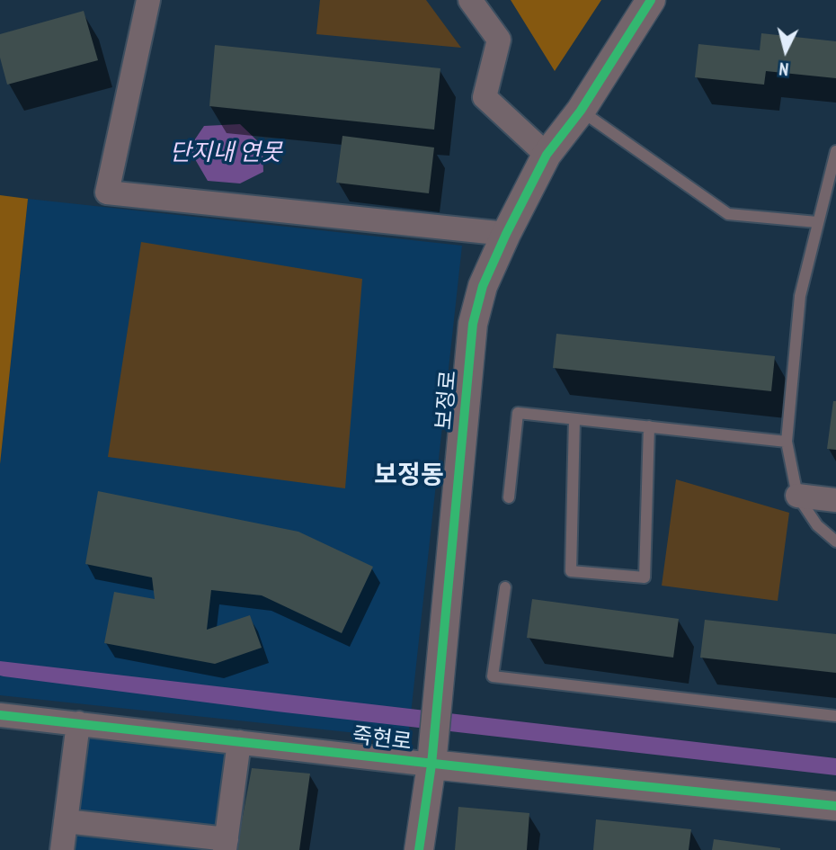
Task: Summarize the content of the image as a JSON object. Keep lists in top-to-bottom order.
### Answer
{
  "streets": {
    "street": ["보정로", "죽현로"]
  },
  "crossings": [
    ["보정로", "죽현로"]
  ],
  "districts": ["보정동"],
  "water": ["단지내 연못"],
  "north": "bottom"
}
